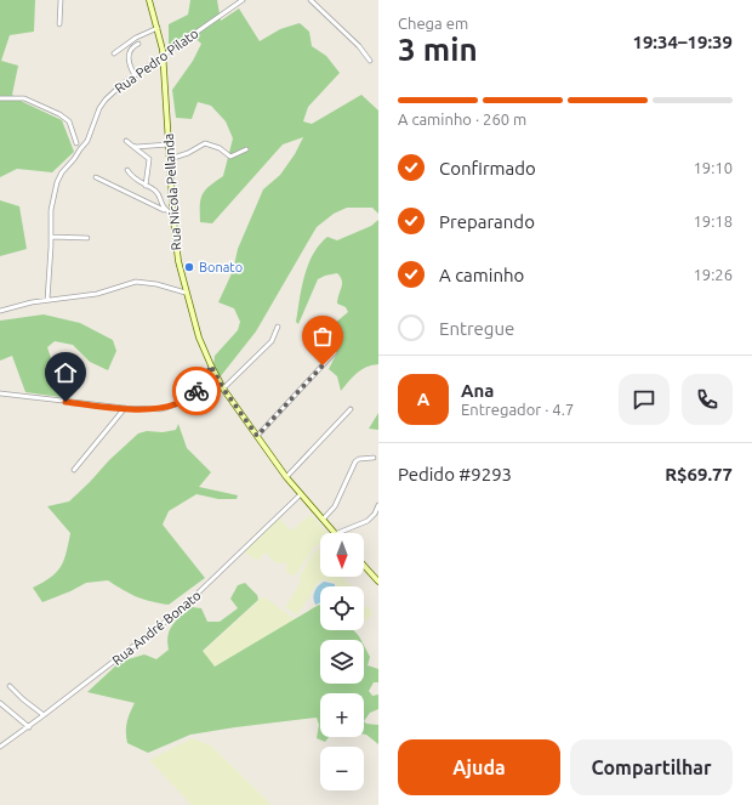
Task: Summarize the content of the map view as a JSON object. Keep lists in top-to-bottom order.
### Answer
{
  "streets": {
    "main road": ["Rua Nicola Pellanda"],
    "street": ["Rua Pedro Pilato", "Rua André Bonato"]
  },
  "crossings": [
    ["Rua Pedro Pilato", "Rua Nicola Pellanda"],
    ["Rua Nicola Pellanda", "Rua André Bonato"]
  ],
  "places": ["Bonato"],
  "north": "bottom",
  "page": {
    "heading": ["3 min", "Chega em", "19:34–19:39"],
    "panel": [
      "Ana",
      "Entregador · 4.7",
      "Pedido #9293",
      "R$69.77"
    ],
    "bar": "A caminho · 260 m",
    "list": [
      ["Confirmado", "19:10"],
      ["Preparando", "19:18"],
      ["A caminho", "19:26"],
      "Entregue"
    ],
    "round": "A",
    "map_buttons": ["+", "−"],
    "buttons": ["Ajuda", "Compartilhar"]
  }
}
